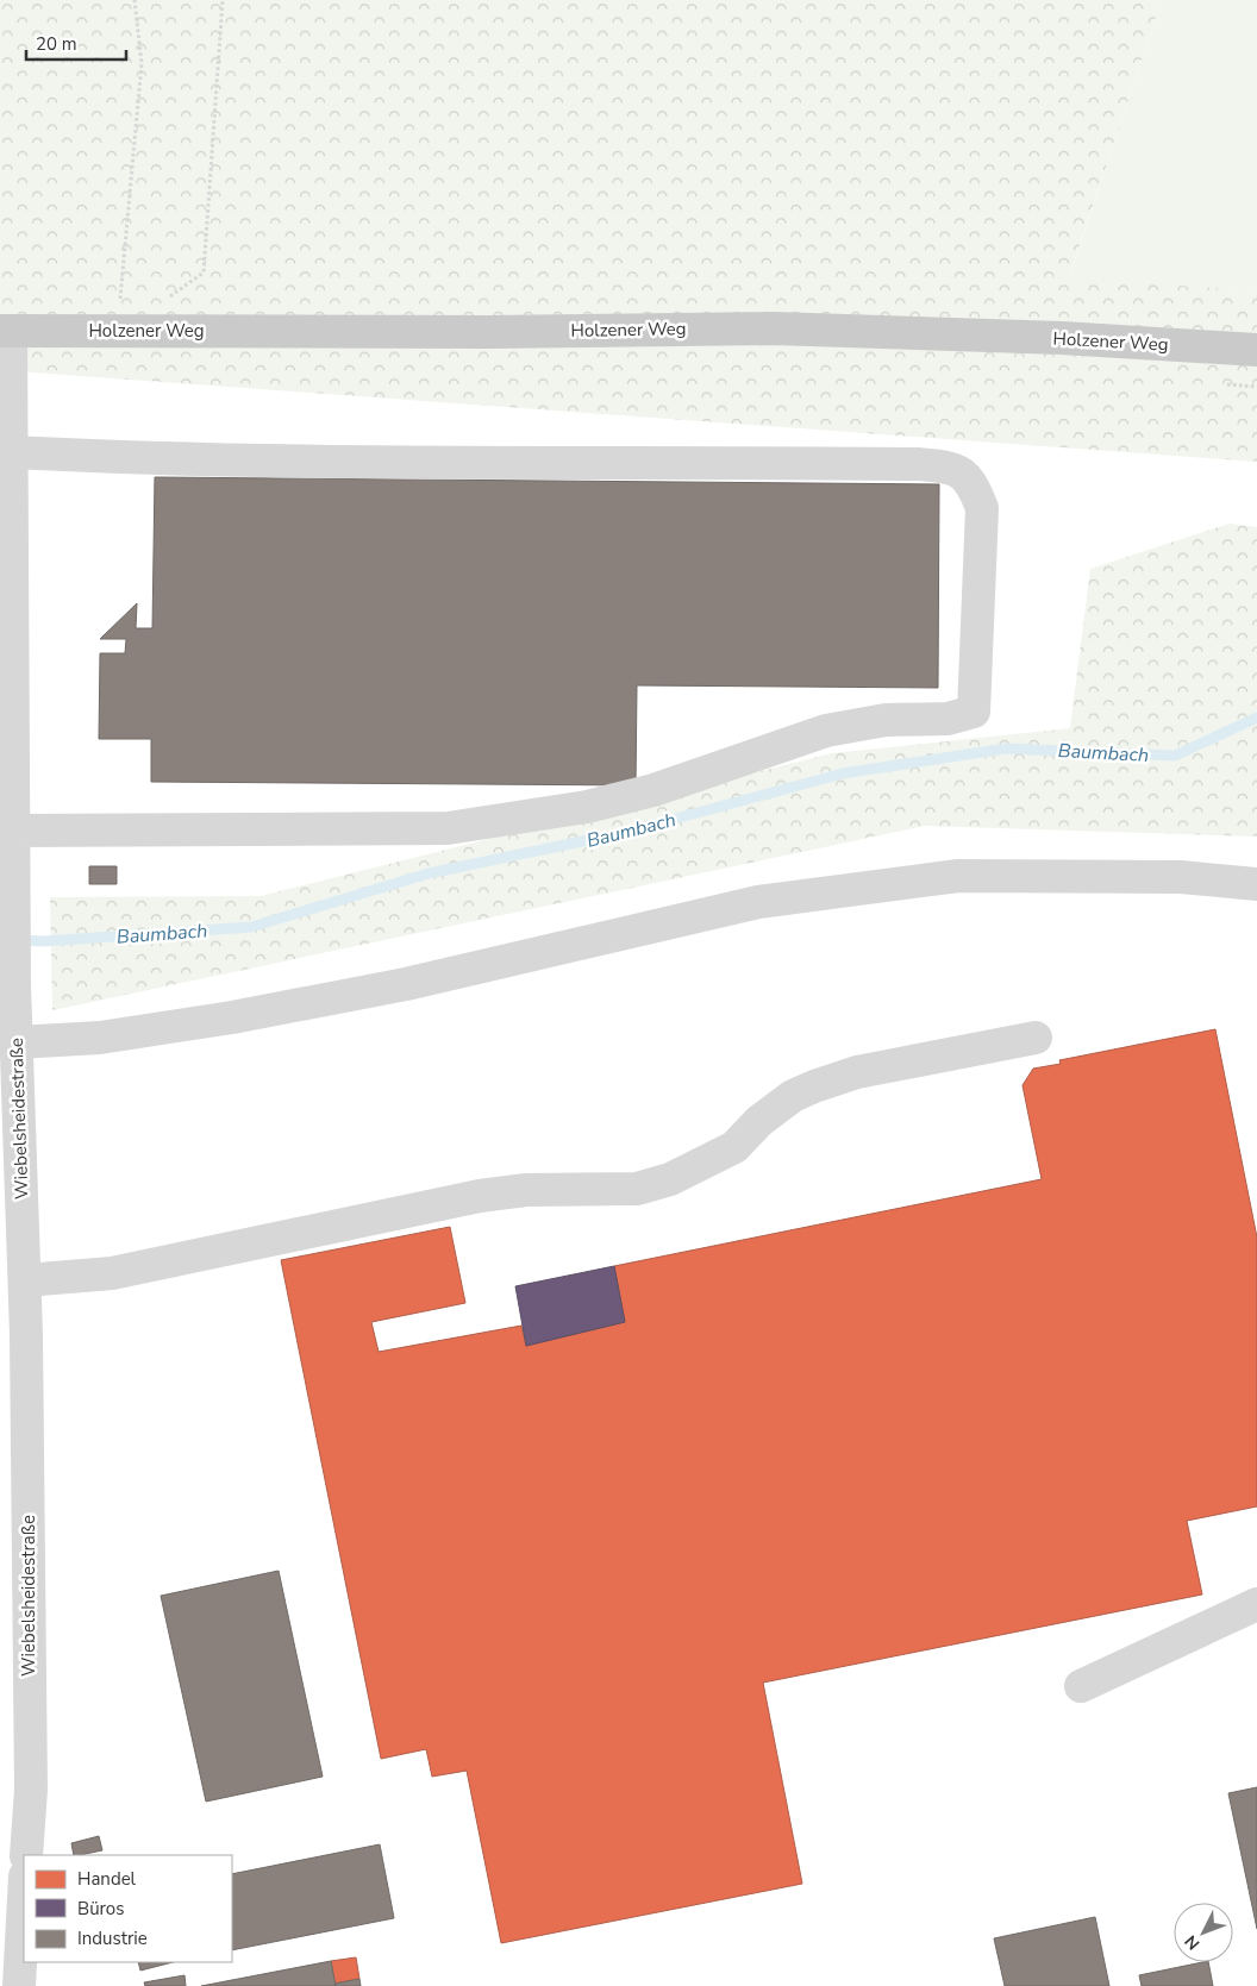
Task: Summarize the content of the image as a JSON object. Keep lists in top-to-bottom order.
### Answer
{
  "streets": {
    "main road": ["Holzener Weg"],
    "street": ["Wiebelsheidestraße"]
  },
  "crossings": [
    ["Holzener Weg", "Wiebelsheidestraße"]
  ],
  "water": ["Baumbach"],
  "legend": ["Handel", "Büros", "Industrie"],
  "scale_bar": "20 m",
  "north": "bottom left"
}
